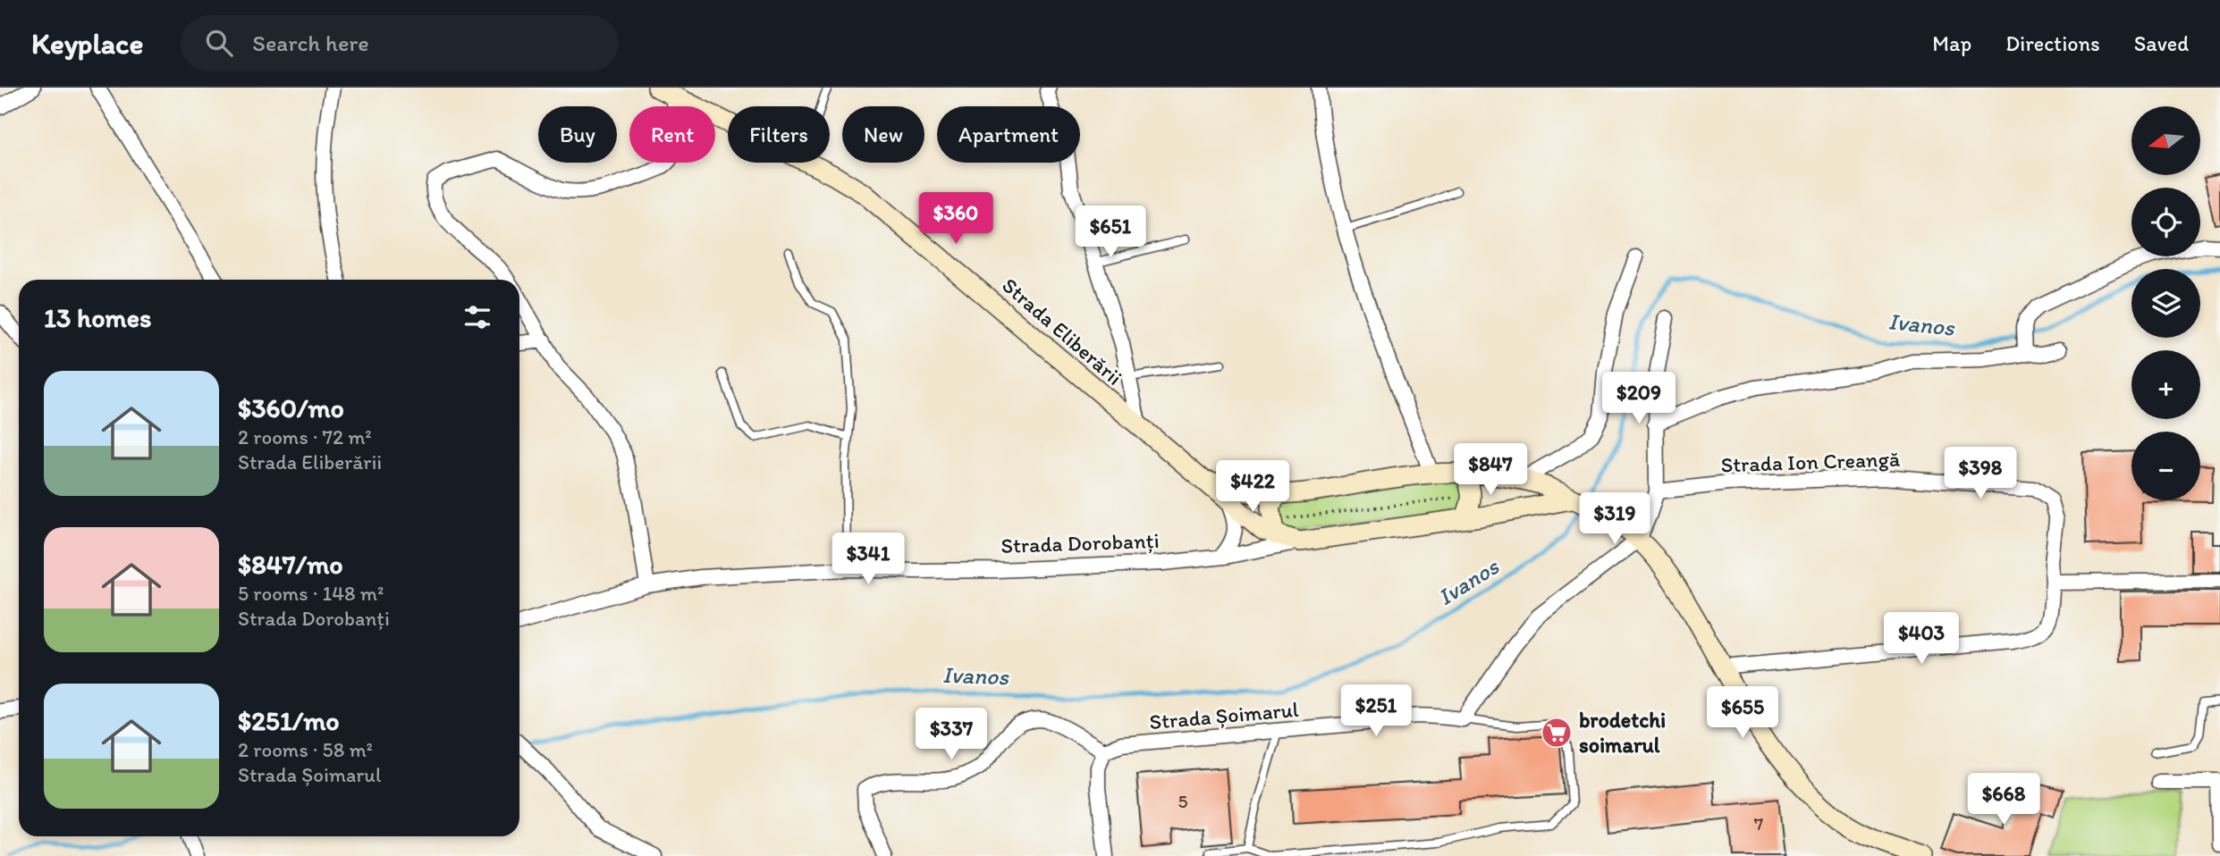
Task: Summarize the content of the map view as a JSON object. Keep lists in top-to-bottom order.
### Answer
{
  "streets": {
    "street": [
      "Strada Eliberării",
      "Strada Ion Creangă",
      "Strada Dorobanți",
      "Strada Șoimarul"
    ]
  },
  "crossings": [
    ["Strada Eliberării", "Strada Dorobanți"]
  ],
  "water": ["Ivanos"],
  "places": {
    "supermarket": ["brodetchi soimarul"]
  },
  "house_numbers": ["5", "7"],
  "north": "left",
  "page": {
    "header": "Keyplace",
    "search": "Search here",
    "nav": ["Map", "Directions", "Saved"],
    "map_buttons": ["+", "−"],
    "chip": [
      "Buy",
      "Rent",
      "Filters",
      "New",
      "Apartment"
    ],
    "price": [
      "$360",
      "$651",
      "$209",
      "$847",
      "$398",
      "$422",
      "$319",
      "$341",
      "$403",
      "$251",
      "$655",
      "$337",
      "$668"
    ],
    "heading": "13 homes",
    "list": [
      {
        "name": "$360/mo",
        "note": "2 rooms · 72 m² · Strada Eliberării"
      },
      {
        "name": "$847/mo",
        "note": "5 rooms · 148 m² · Strada Dorobanți"
      },
      {
        "name": "$251/mo",
        "note": "2 rooms · 58 m² · Strada Șoimarul"
      }
    ]
  }
}
